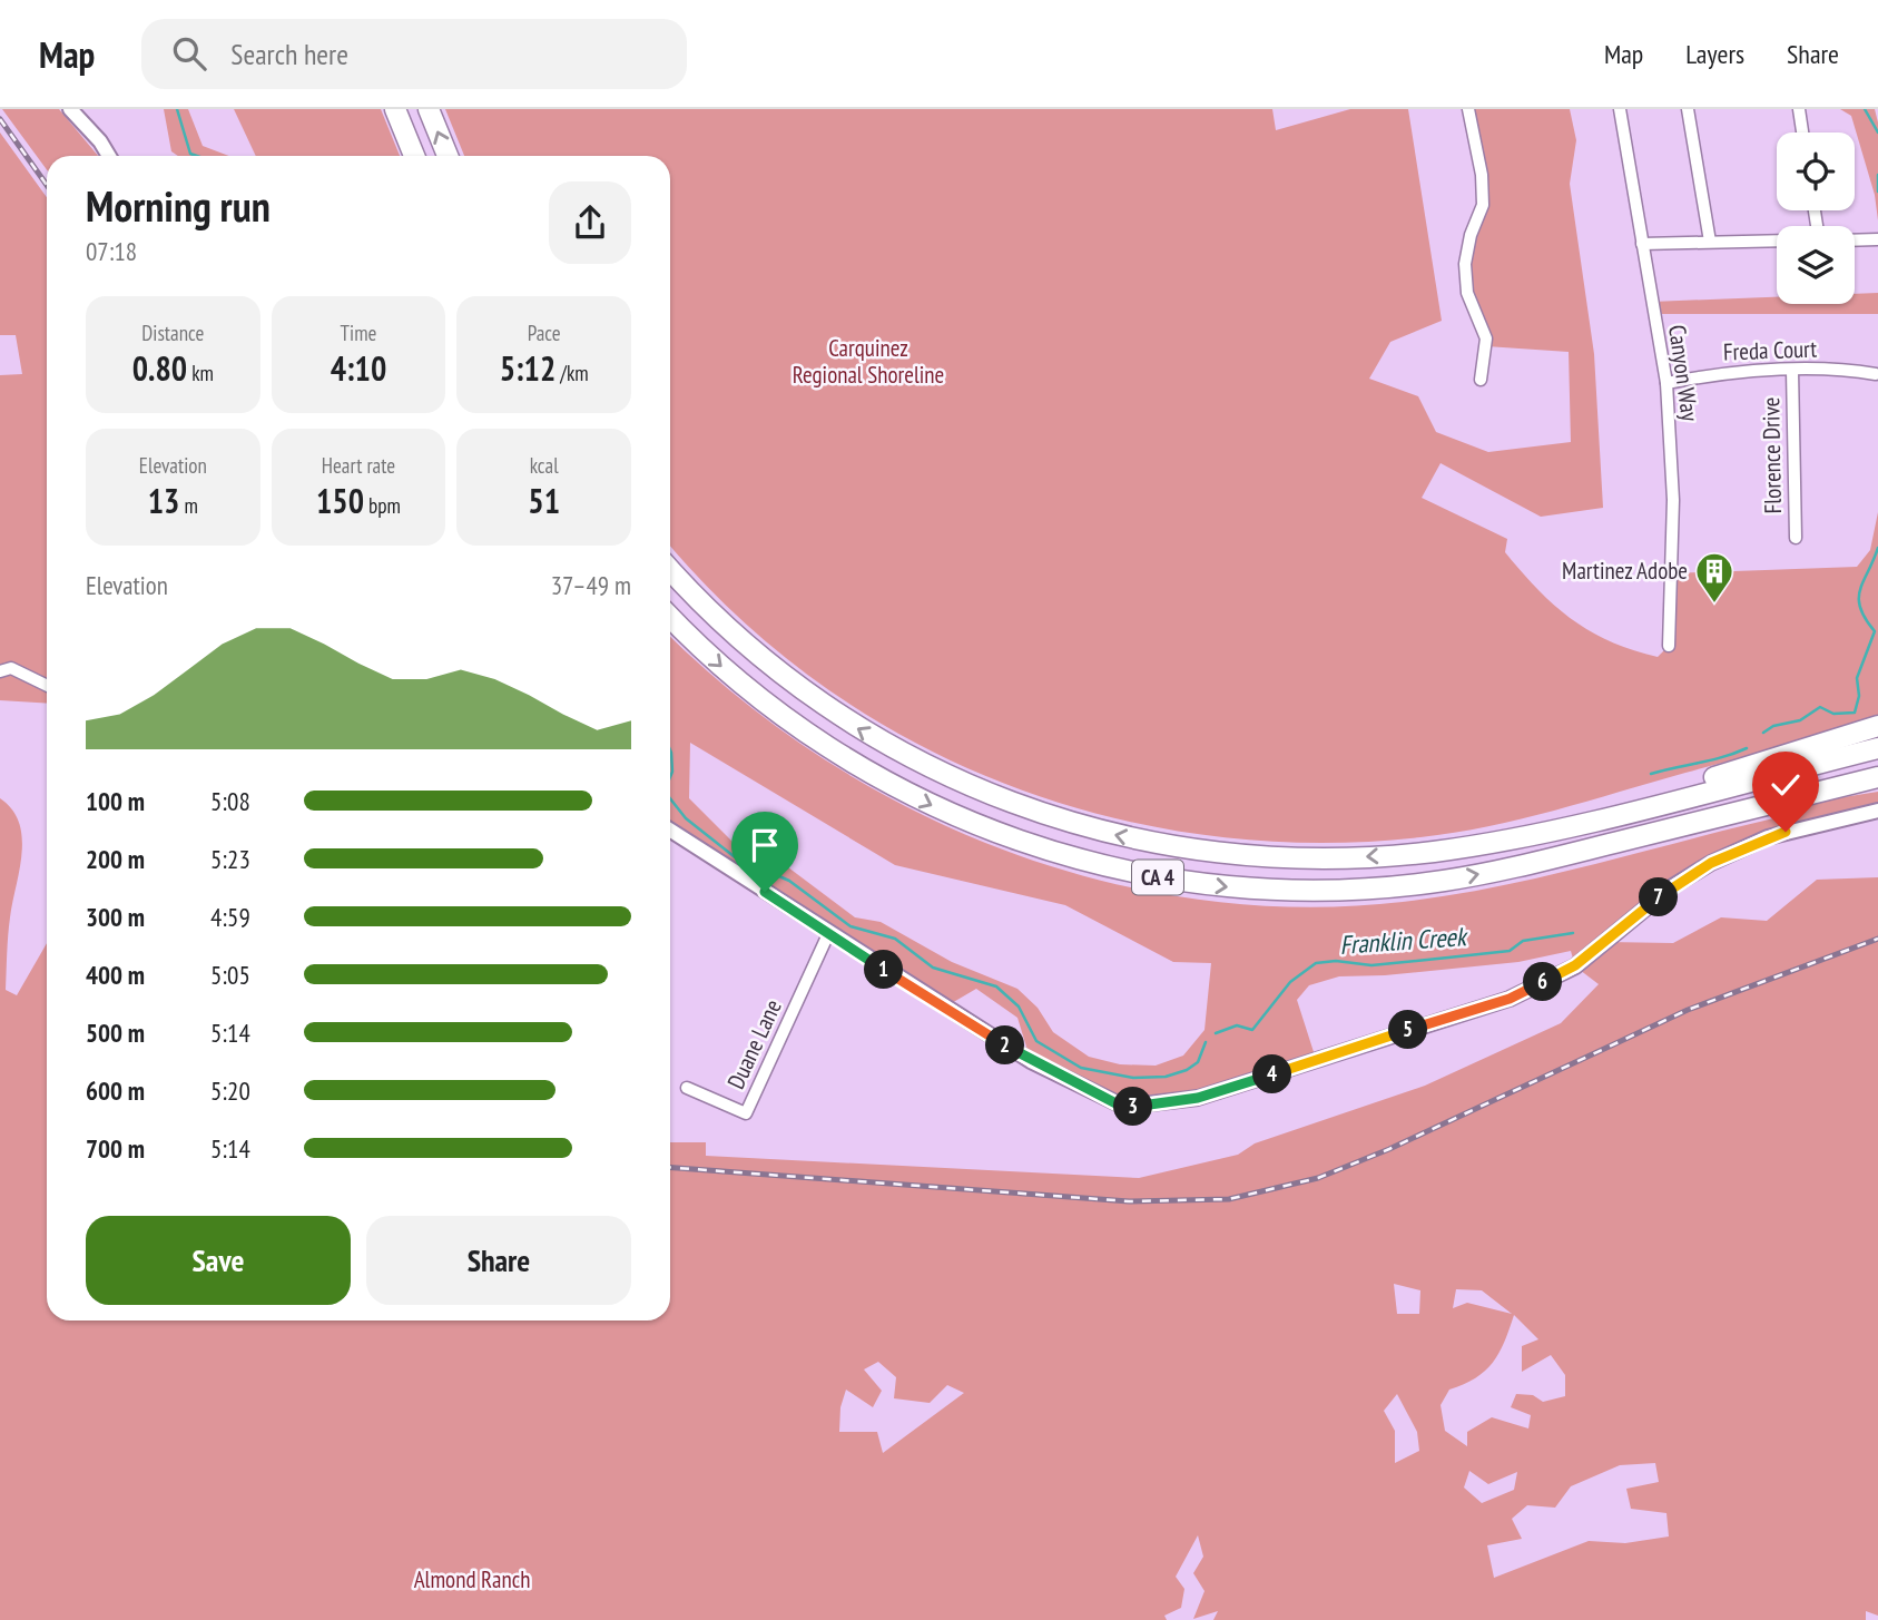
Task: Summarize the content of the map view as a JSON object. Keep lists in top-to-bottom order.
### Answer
{
  "streets": {
    "highway": ["CA 4"],
    "street": [
      "Freda Court",
      "Canyon Way",
      "Florence Drive",
      "Duane Lane"
    ]
  },
  "crossings": [
    ["Freda Court", "Canyon Way"],
    ["Freda Court", "Florence Drive"]
  ],
  "water": ["Franklin Creek"],
  "parks": ["Carquinez Regional Shoreline", "Almond Ranch"],
  "places": {
    "building": ["Martinez Adobe"]
  },
  "page": {
    "header": "Map",
    "search": "Search here",
    "nav": ["Map", "Layers", "Share"],
    "heading": ["Morning run", "07:18"],
    "stats": [
      ["Distance", "0.80 km"],
      ["Time", "4:10"],
      ["Pace", "5:12 /km"],
      ["Elevation", "13 m"],
      ["Heart rate", "150 bpm"],
      ["kcal", "51"]
    ],
    "chart": ["Elevation", "37–49 m"],
    "list": [
      {
        "name": "100 m",
        "note": "5:08"
      },
      {
        "name": "200 m",
        "note": "5:23"
      },
      {
        "name": "300 m",
        "note": "4:59"
      },
      {
        "name": "400 m",
        "note": "5:05"
      },
      {
        "name": "500 m",
        "note": "5:14"
      },
      {
        "name": "600 m",
        "note": "5:20"
      },
      {
        "name": "700 m",
        "note": "5:14"
      }
    ],
    "pins": [
      "7",
      "1",
      "6",
      "5",
      "2",
      "4",
      "3"
    ],
    "buttons": ["Save", "Share"]
  }
}
